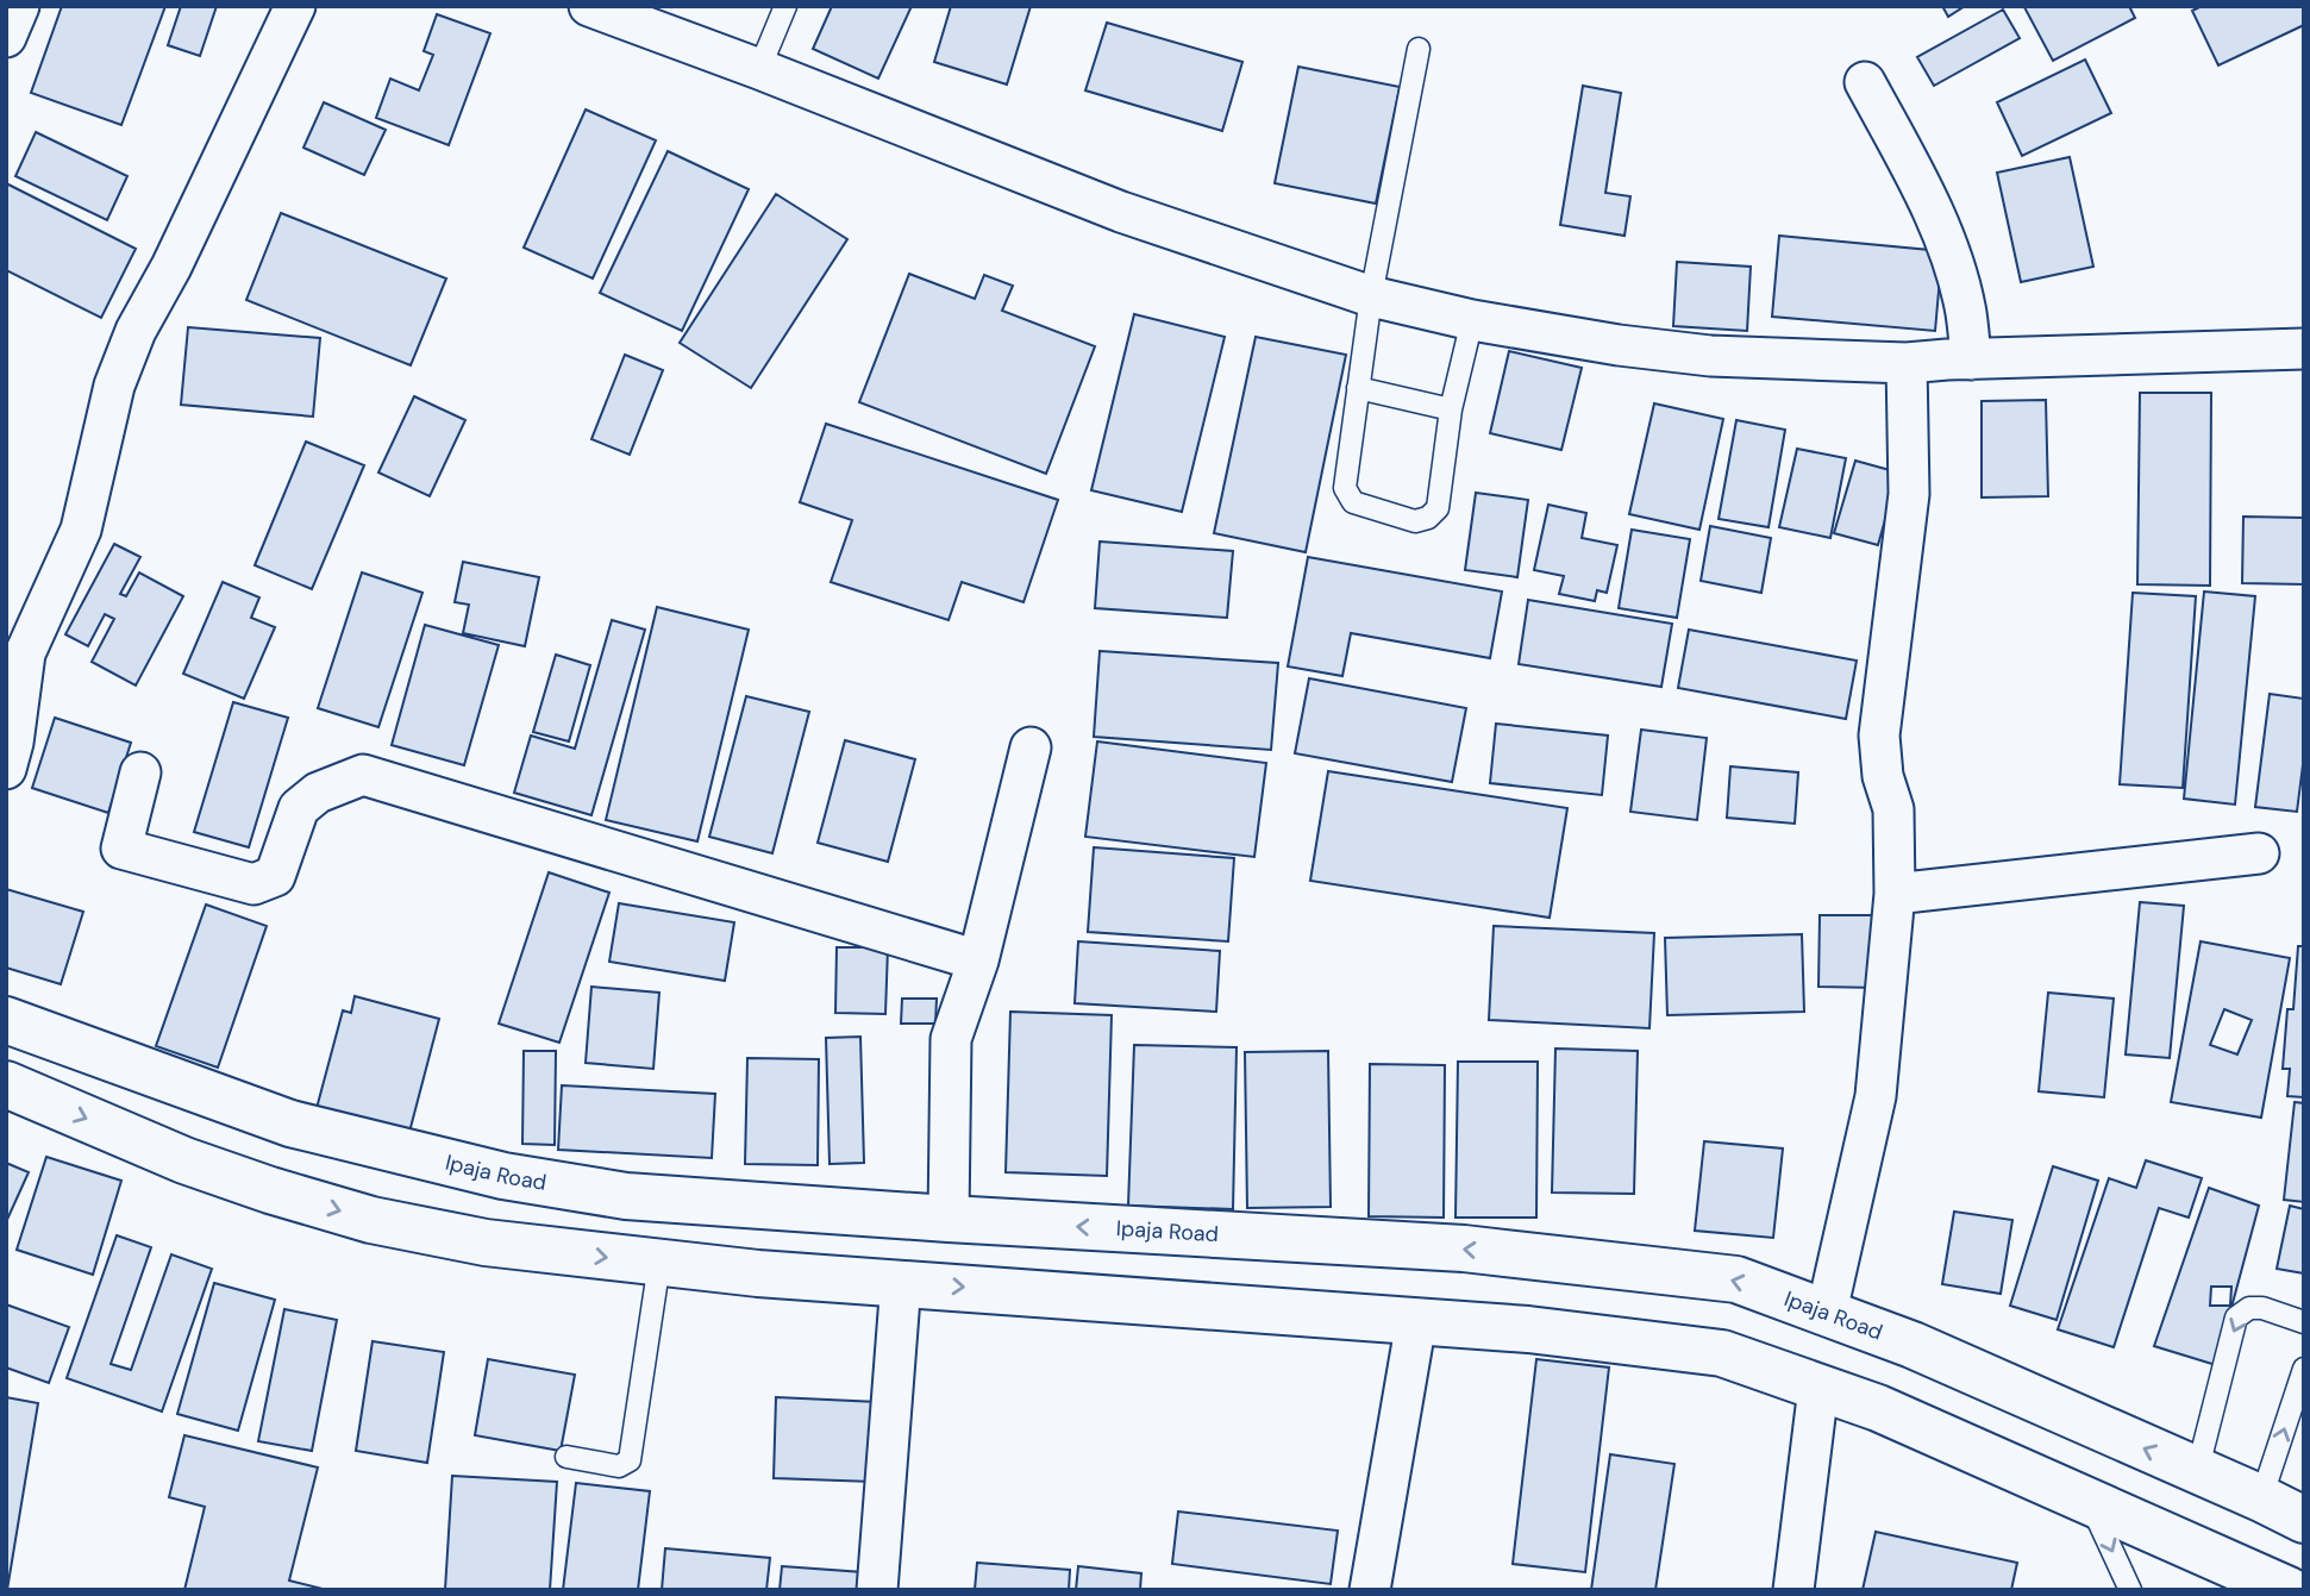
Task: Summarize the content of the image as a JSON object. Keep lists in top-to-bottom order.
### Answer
{
  "streets": {
    "main road": ["Ipaja Road"]
  }
}
